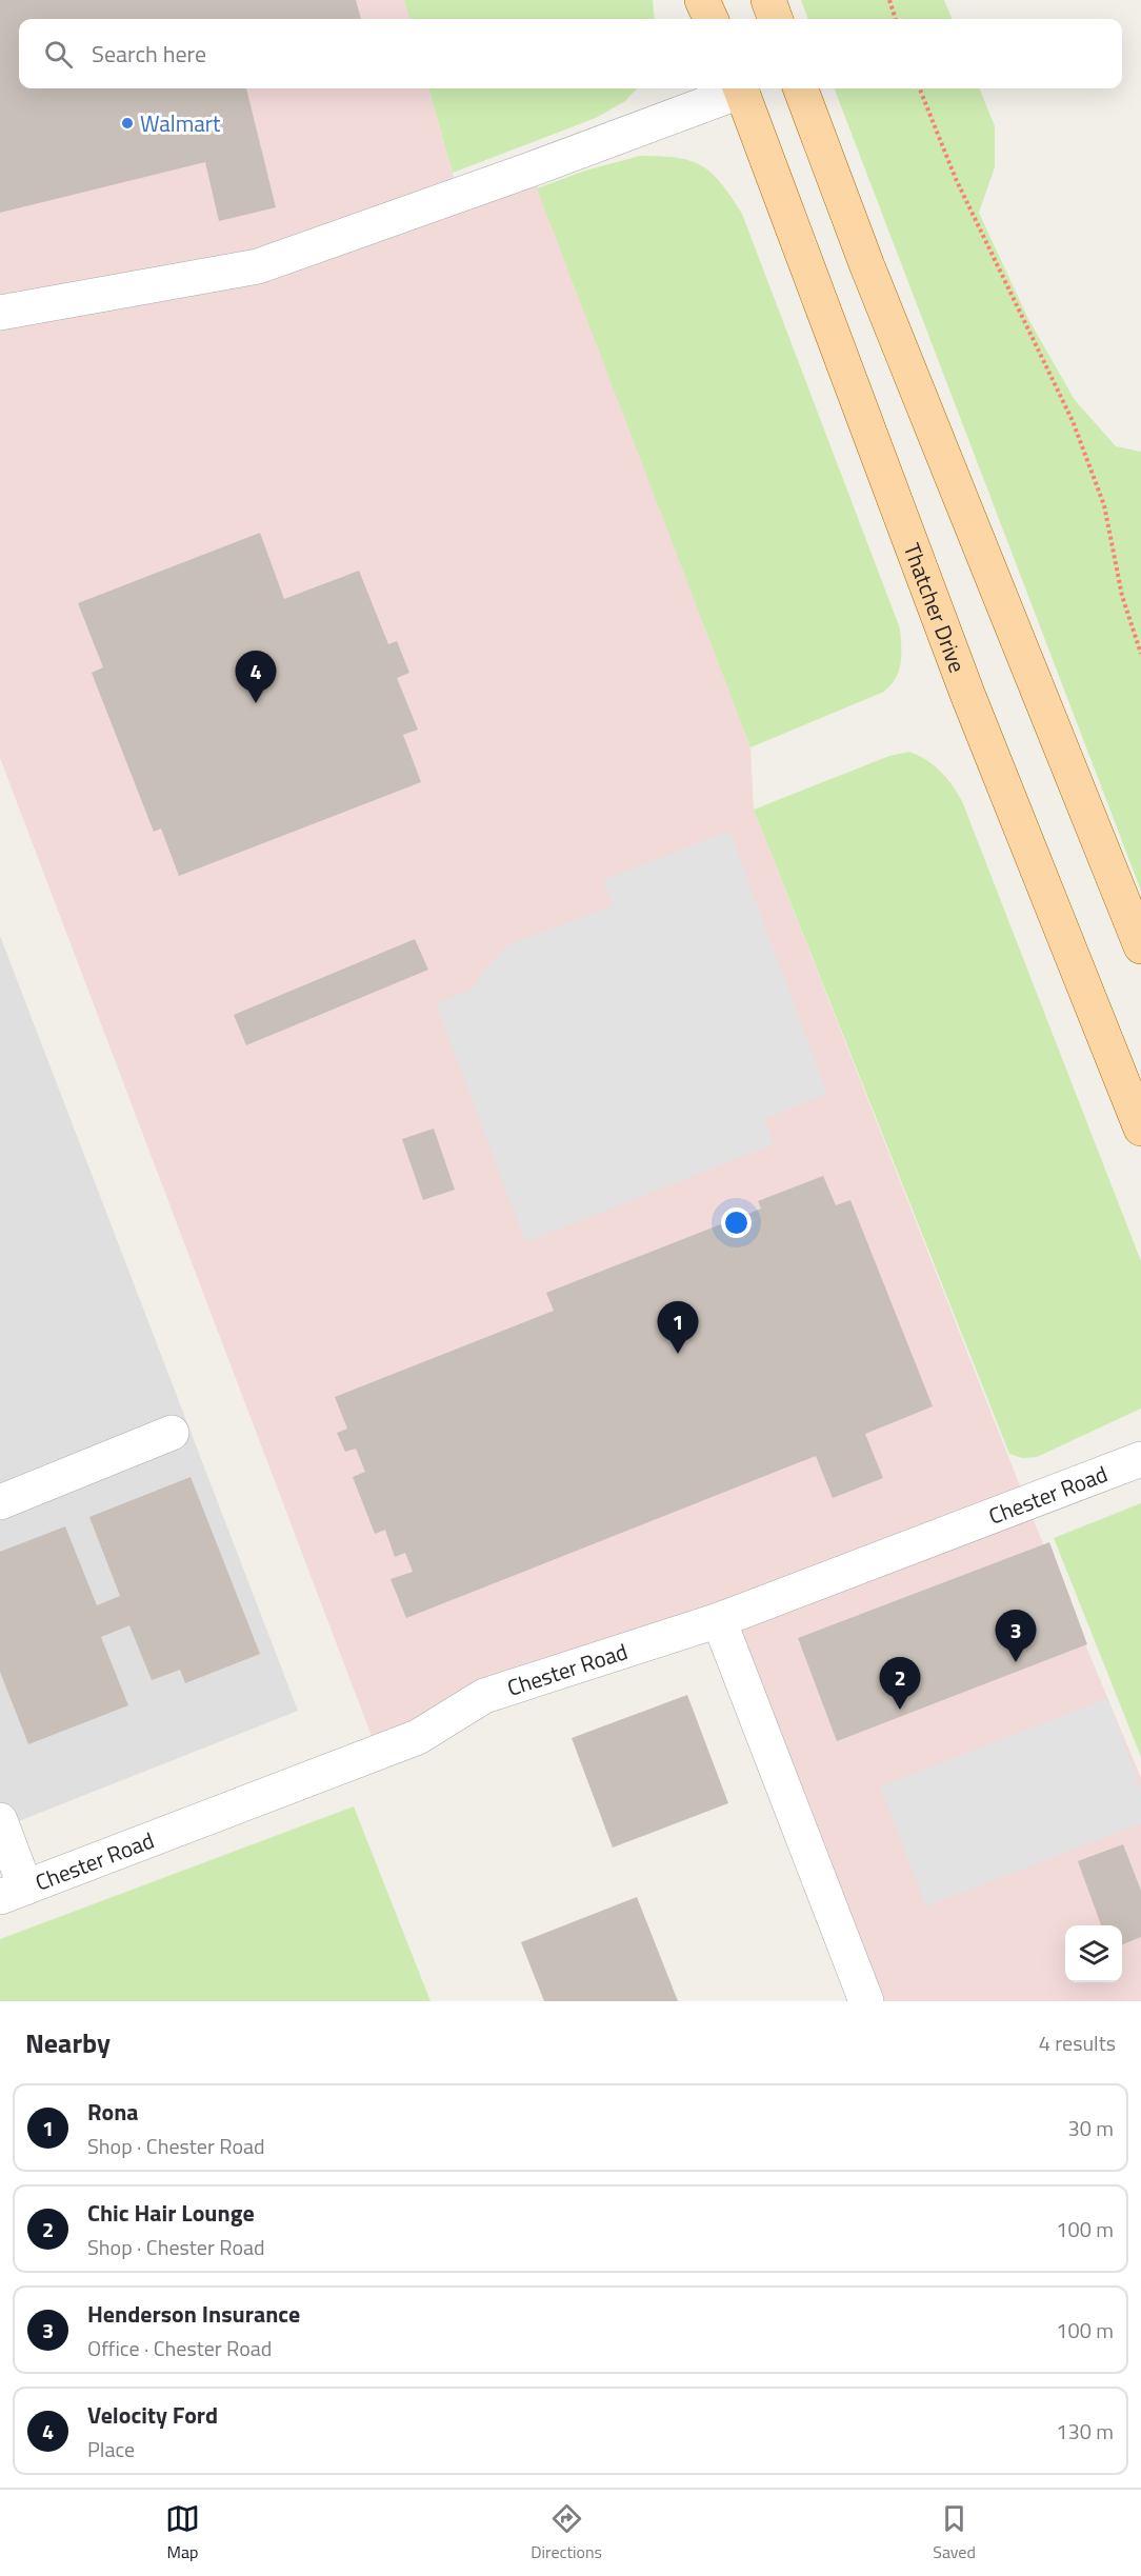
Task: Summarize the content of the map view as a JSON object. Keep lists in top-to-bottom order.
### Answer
{
  "streets": {
    "main road": ["Thatcher Drive"],
    "street": ["Chester Road"]
  },
  "places": ["Walmart"],
  "page": {
    "search": "Search here",
    "pins": [
      "4",
      "1",
      "3",
      "2"
    ],
    "heading": ["Nearby", "4 results"],
    "list": [
      {
        "mark": "1",
        "name": "Rona",
        "note": "Shop · Chester Road",
        "value": "30 m"
      },
      {
        "mark": "2",
        "name": "Chic Hair Lounge",
        "note": "Shop · Chester Road",
        "value": "100 m"
      },
      {
        "mark": "3",
        "name": "Henderson Insurance",
        "note": "Office · Chester Road",
        "value": "100 m"
      },
      {
        "mark": "4",
        "name": "Velocity Ford",
        "note": "Place",
        "value": "130 m"
      }
    ],
    "nav": ["Map", "Directions", "Saved"]
  }
}
